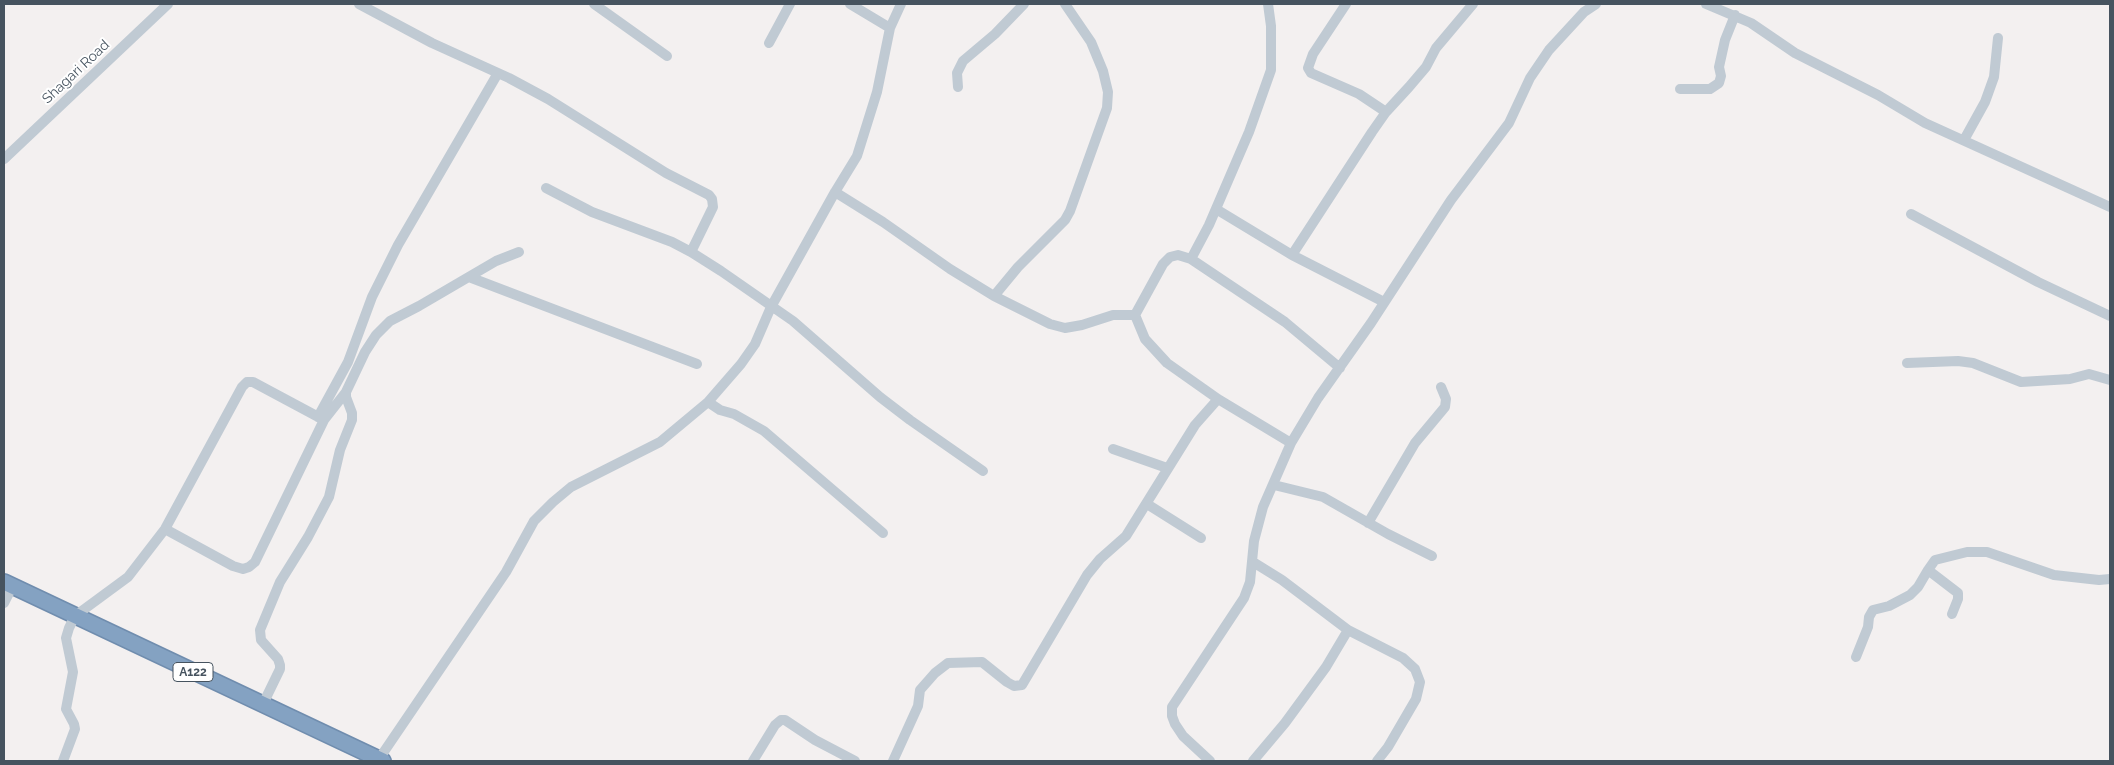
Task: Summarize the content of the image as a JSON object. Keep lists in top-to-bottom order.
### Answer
{
  "streets": {
    "highway": ["A122"],
    "street": ["Shagari Road"]
  }
}
